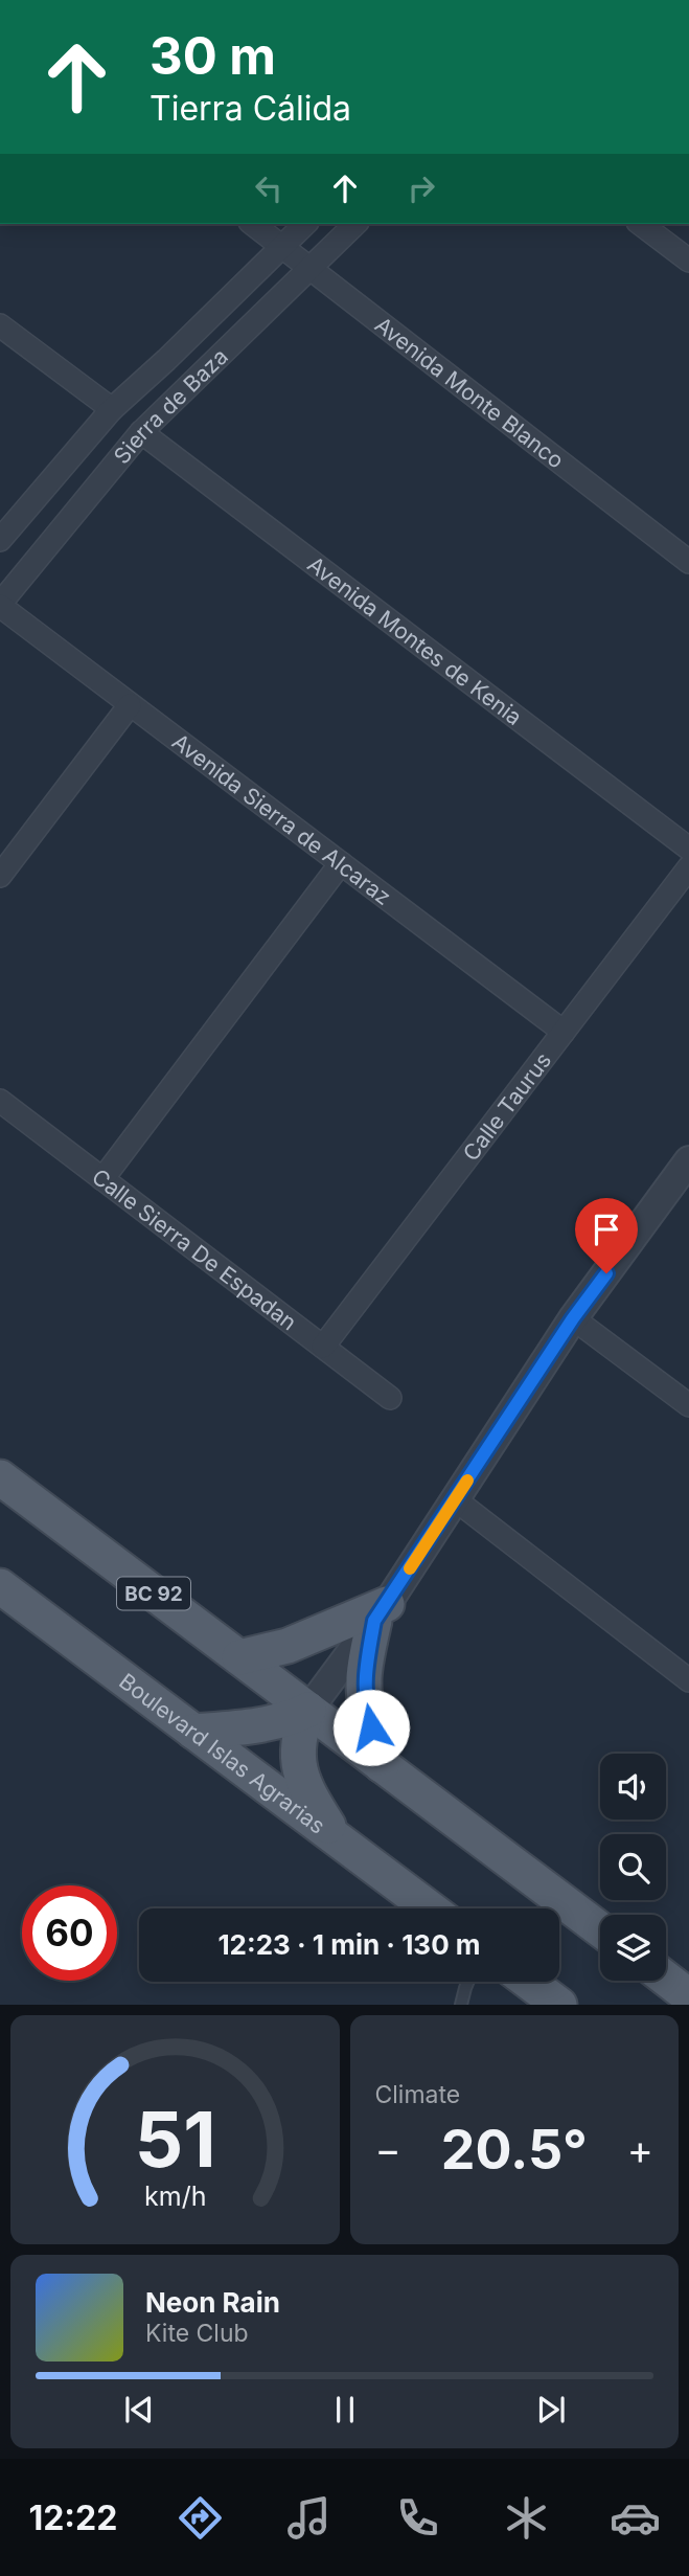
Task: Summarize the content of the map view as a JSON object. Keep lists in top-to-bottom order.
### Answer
{
  "streets": {
    "main road": ["BC 92", "Boulevard Islas Agrarias"],
    "street": [
      "Avenida Monte Blanco",
      "Sierra de Baza",
      "Avenida Montes de Kenia",
      "Avenida Sierra de Alcaraz",
      "Calle Taurus",
      "Calle Sierra De Espadan"
    ]
  },
  "crossings": [
    ["Avenida Monte Blanco", "Sierra de Baza"],
    ["Sierra de Baza", "Avenida Montes de Kenia"],
    ["Sierra de Baza", "Avenida Sierra de Alcaraz"],
    ["Avenida Sierra de Alcaraz", "Calle Taurus"],
    ["Calle Taurus", "Calle Sierra De Espadan"]
  ],
  "page": {
    "turn": ["30 m", "Tierra Cálida"],
    "limit": "60",
    "trip": "12:23 · 1 min · 130 m",
    "tile": "Climate",
    "heat": ["−", "20.5°", "+"],
    "song": ["Neon Rain", "Kite Club"],
    "tabs": "12:22",
    "gauge": ["51", "km/h"]
  }
}
